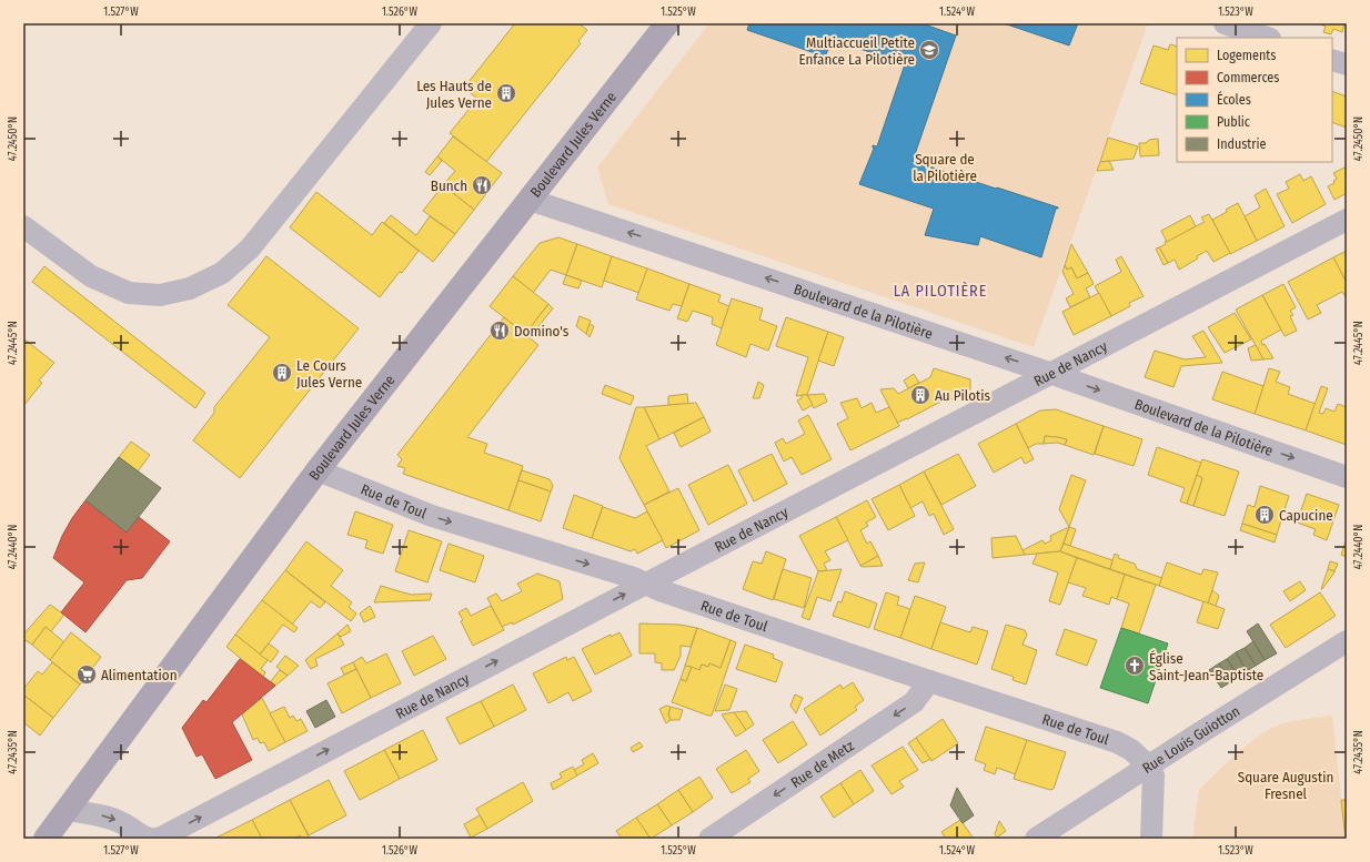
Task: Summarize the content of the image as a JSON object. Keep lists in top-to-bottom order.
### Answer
{
  "streets": {
    "main road": ["Boulevard Jules Verne"],
    "street": [
      "Boulevard de la Pilotière",
      "Rue de Nancy",
      "Rue de Toul",
      "Rue Louis Guiotton",
      "Rue de Metz"
    ]
  },
  "crossings": [
    ["Boulevard Jules Verne", "Boulevard de la Pilotière"],
    ["Boulevard Jules Verne", "Rue de Nancy"],
    ["Boulevard Jules Verne", "Rue de Toul"],
    ["Boulevard de la Pilotière", "Rue de Nancy"],
    ["Rue de Nancy", "Rue de Toul"],
    ["Rue de Toul", "Rue Louis Guiotton"],
    ["Rue de Toul", "Rue de Metz"]
  ],
  "one_way": ["Rue de Nancy", "Rue de Toul", "Rue de Metz"],
  "districts": ["LA PILOTIÈRE"],
  "parks": ["Square de la Pilotière", "Square Augustin Fresnel"],
  "places": {
    "school or university": ["Multiaccueil Petite Enfance La Pilotière"],
    "building": [
      "Les Hauts de Jules Verne",
      "Le Cours Jules Verne",
      "Au Pilotis",
      "Capucine"
    ],
    "restaurant": ["Bunch", "Domino's"],
    "church": ["Église Saint-Jean-Baptiste"],
    "supermarket": ["Alimentation"]
  },
  "legend": [
    "Logements",
    "Commerces",
    "Écoles",
    "Public",
    "Industrie"
  ],
  "coordinates": [
    "1.527°W",
    "1.526°W",
    "1.525°W",
    "1.524°W",
    "1.523°W",
    "47.2450°N",
    "47.2445°N",
    "47.2440°N",
    "47.2435°N"
  ]
}
